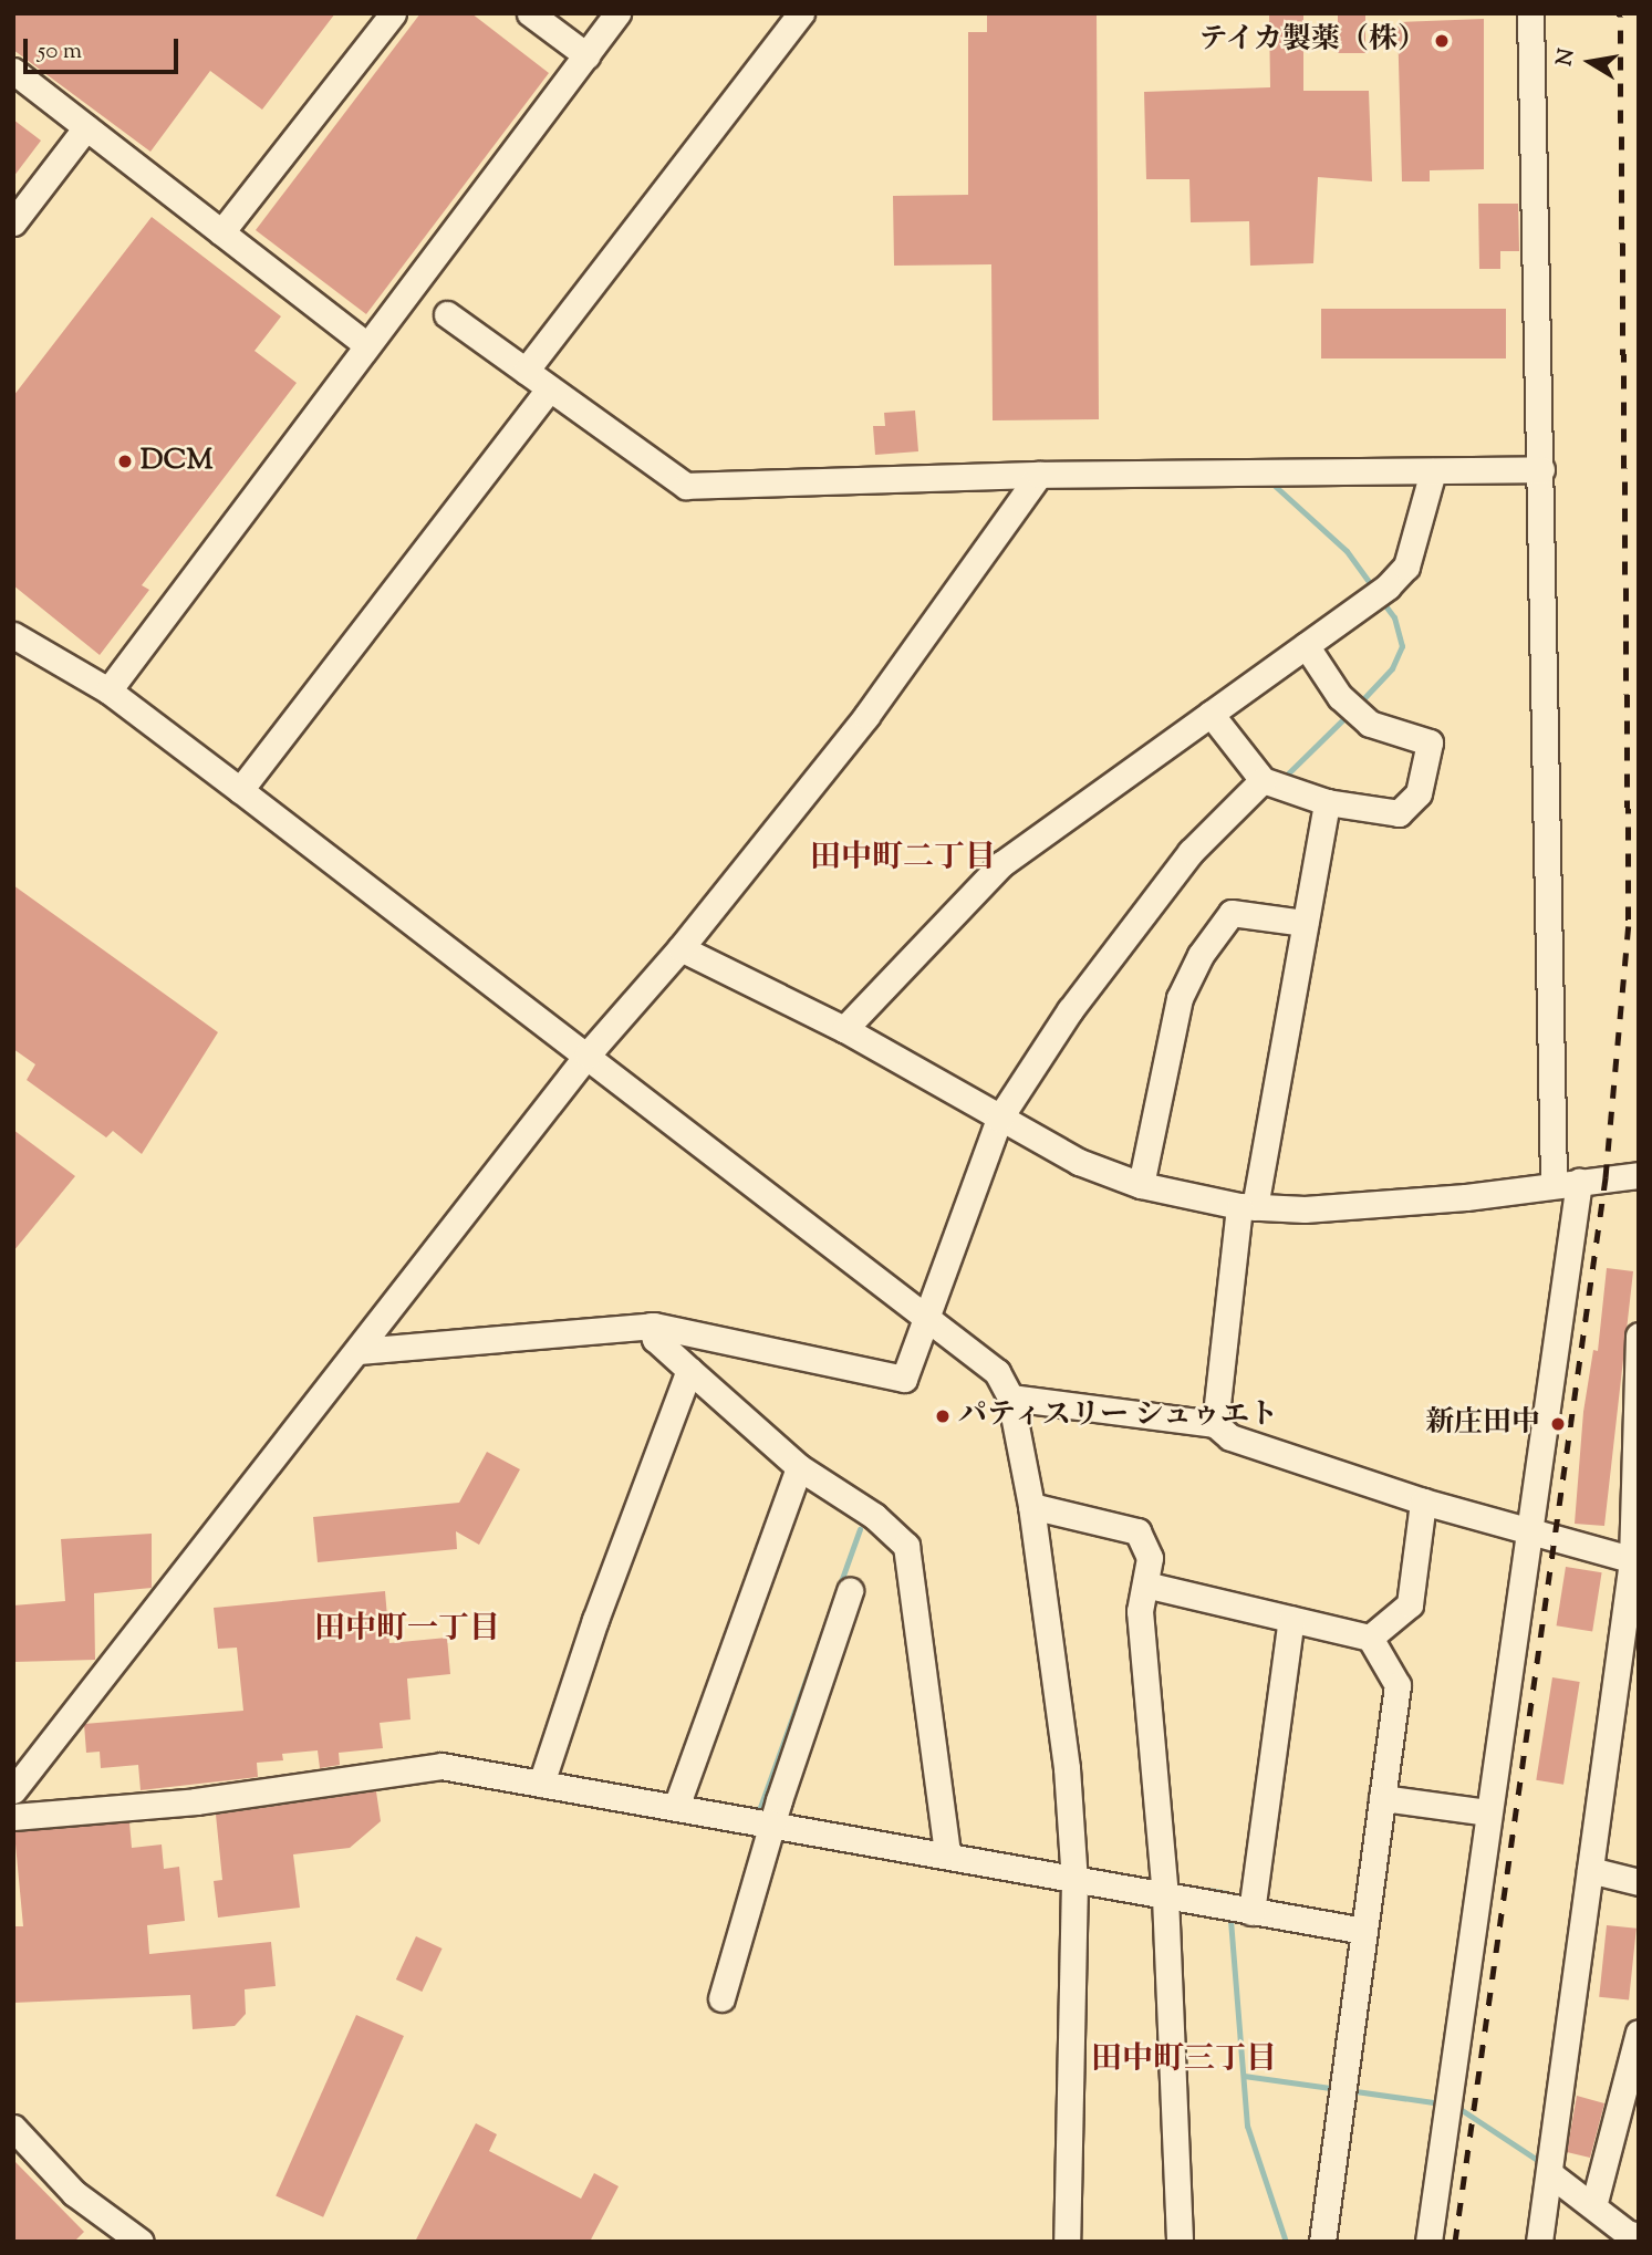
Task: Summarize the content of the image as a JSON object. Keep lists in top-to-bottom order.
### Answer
{
  "districts": ["田中町二丁目", "田中町一丁目", "田中町三丁目"],
  "places": [
    "テイカ製薬（株）",
    "DCM",
    "パティスリー シュゥエト",
    "新庄田中"
  ],
  "scale_bar": "50 m",
  "north": "left"
}
